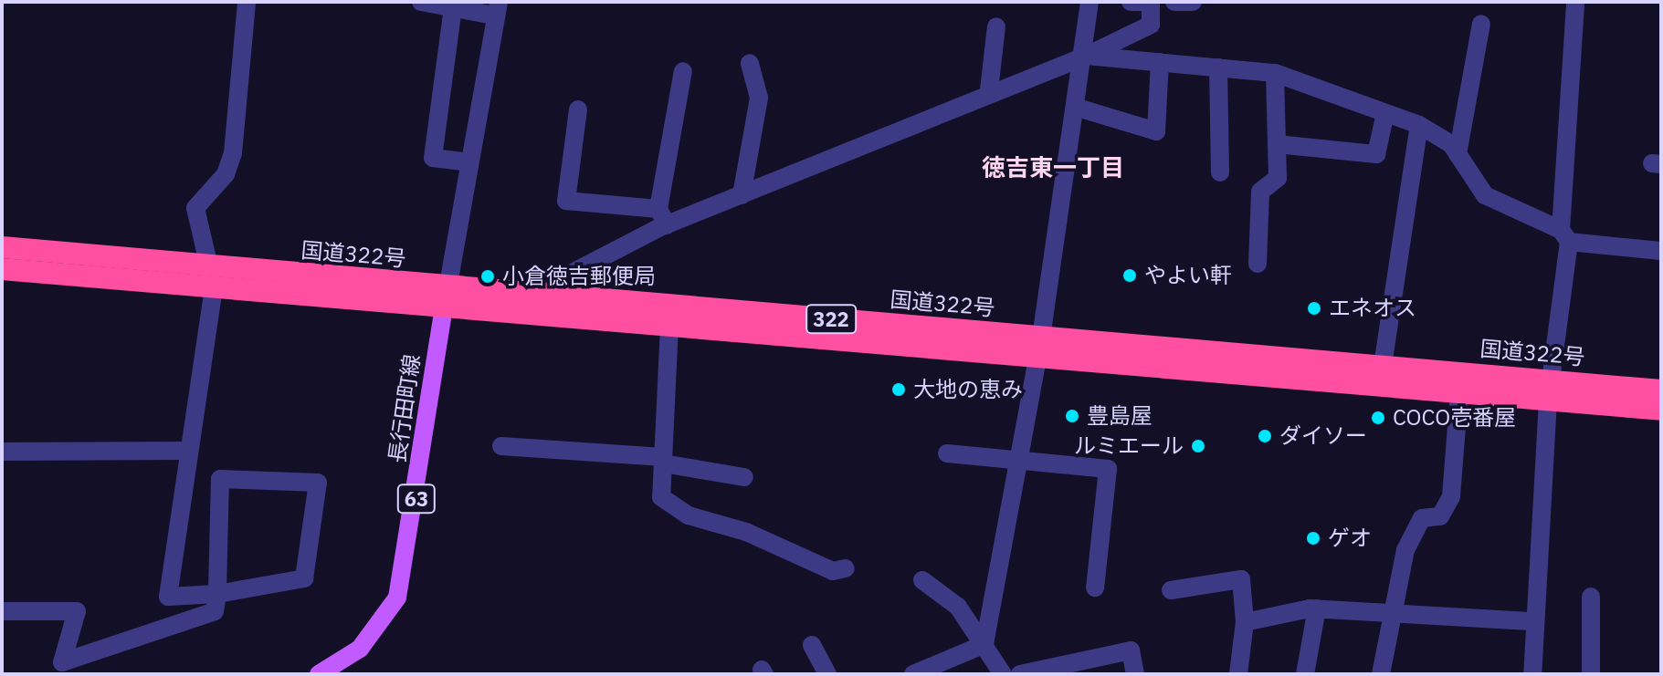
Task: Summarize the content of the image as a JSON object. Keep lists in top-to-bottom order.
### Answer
{
  "streets": {
    "highway": ["国道322号", "322"],
    "main road": ["長行田町線", "63"]
  },
  "crossings": [
    ["国道322号", "長行田町線"]
  ],
  "districts": ["徳吉東一丁目"],
  "places": [
    "やよい軒",
    "小倉徳吉郵便局",
    "エネオス",
    "大地の恵み",
    "豊島屋",
    "COCO壱番屋",
    "ダイソー",
    "ルミエール",
    "ゲオ"
  ]
}
